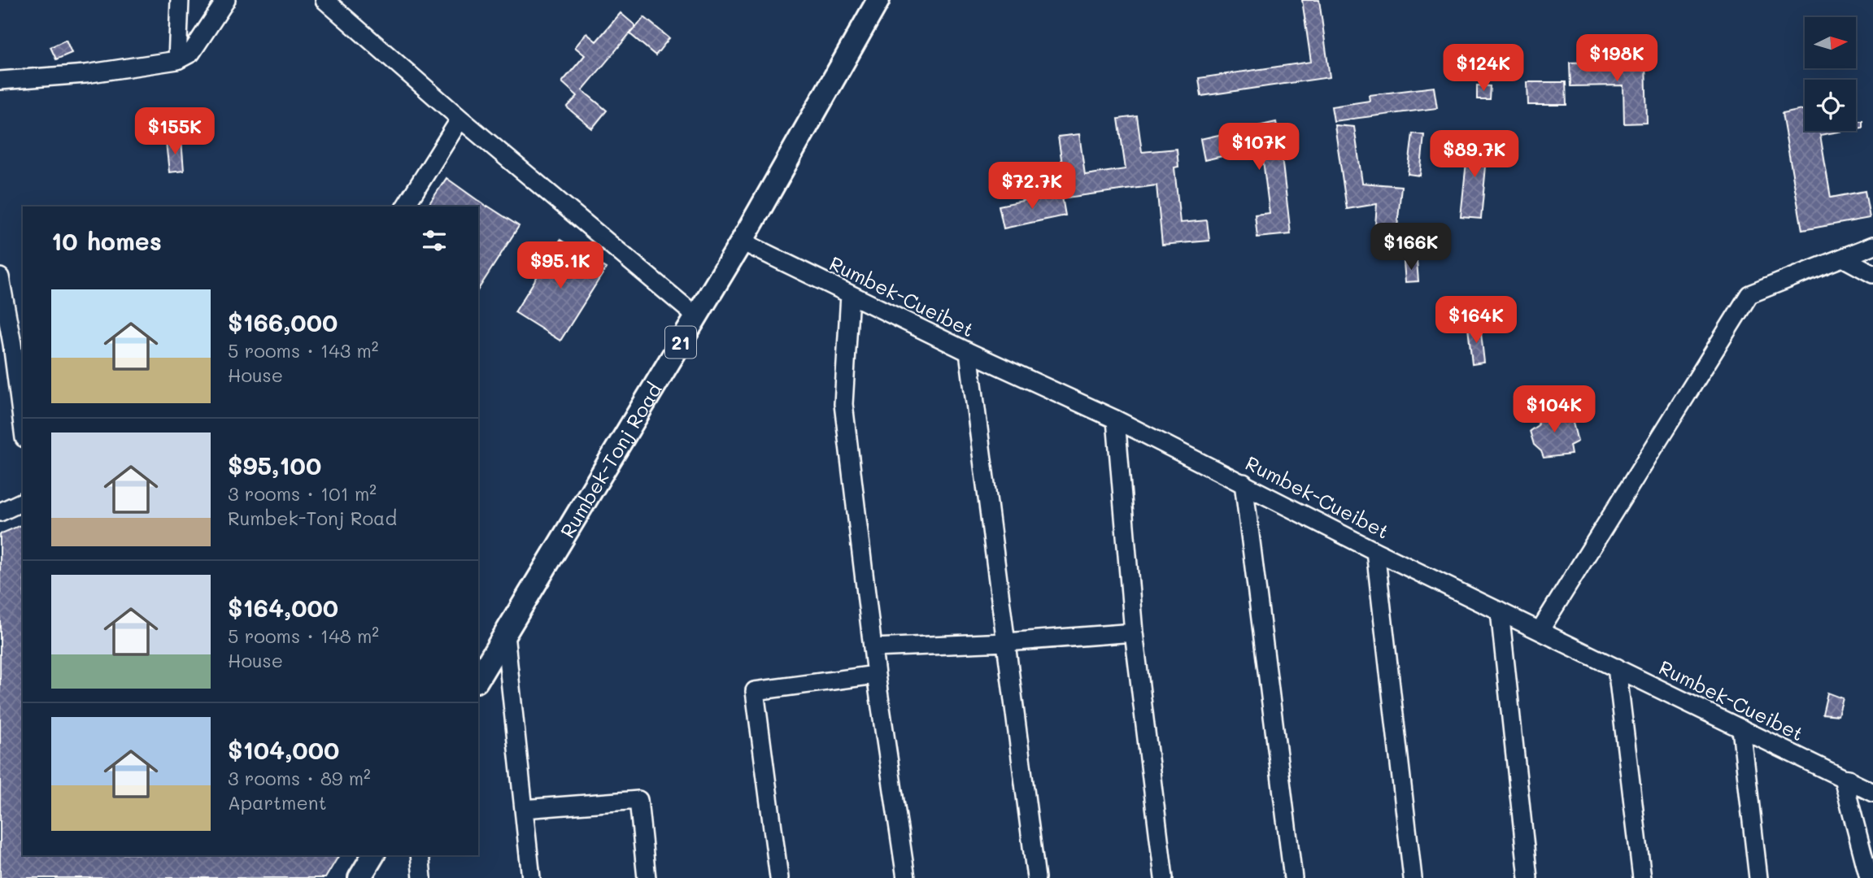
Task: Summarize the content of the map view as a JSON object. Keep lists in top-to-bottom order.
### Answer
{
  "streets": {
    "main road": ["21", "Rumbek-Tonj Road"],
    "street": ["Rumbek-Cueibet"]
  },
  "crossings": [
    ["Rumbek-Cueibet", "Rumbek-Tonj Road"]
  ],
  "north": "right",
  "page": {
    "price": [
      "$198K",
      "$124K",
      "$155K",
      "$107K",
      "$89.7K",
      "$72.7K",
      "$166K",
      "$95.1K",
      "$164K",
      "$104K"
    ],
    "heading": "10 homes",
    "list": [
      {
        "name": "$166,000",
        "note": "5 rooms · 143 m² · House"
      },
      {
        "name": "$95,100",
        "note": "3 rooms · 101 m² · Rumbek-Tonj Road"
      },
      {
        "name": "$164,000",
        "note": "5 rooms · 148 m² · House"
      },
      {
        "name": "$104,000",
        "note": "3 rooms · 89 m² · Apartment"
      }
    ]
  }
}
